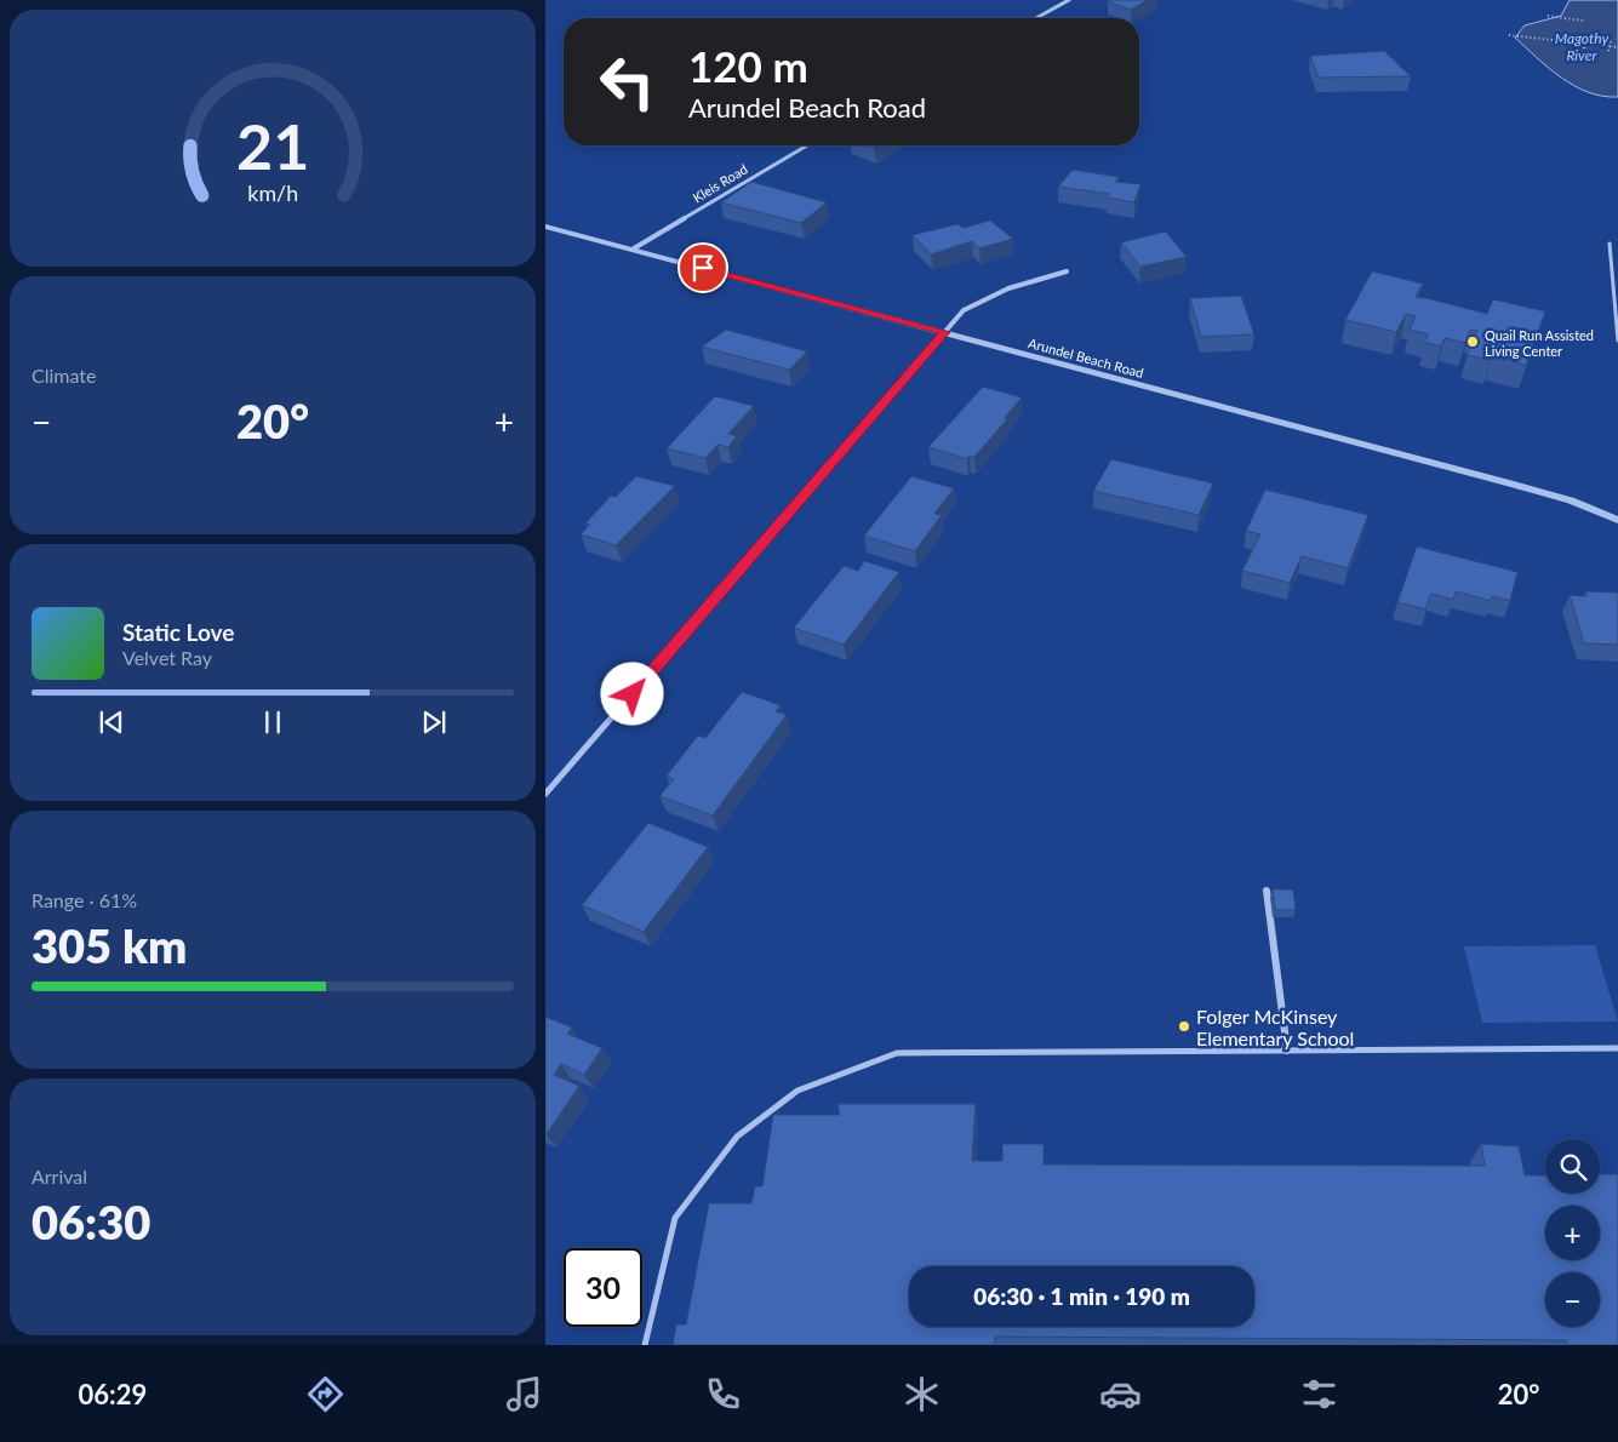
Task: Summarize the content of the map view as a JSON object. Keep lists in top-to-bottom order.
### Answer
{
  "streets": {
    "street": ["Kleis Road", "Arundel Beach Road"]
  },
  "crossings": [
    ["Kleis Road", "Arundel Beach Road"]
  ],
  "water": ["Magothy River"],
  "places": ["Quail Run Assisted Living Center", "Folger McKinsey Elementary School"],
  "page": {
    "turn": ["120 m", "Arundel Beach Road"],
    "tile": [
      "Climate",
      ["Range · 61%", "305 km"],
      ["Arrival", "06:30"]
    ],
    "heat": ["−", "20°", "+"],
    "song": ["Static Love", "Velvet Ray"],
    "map_buttons": ["+", "−"],
    "limit": "30",
    "trip": "06:30 · 1 min · 190 m",
    "tabs": ["06:29", "20°"],
    "gauge": ["21", "km/h"]
  }
}
